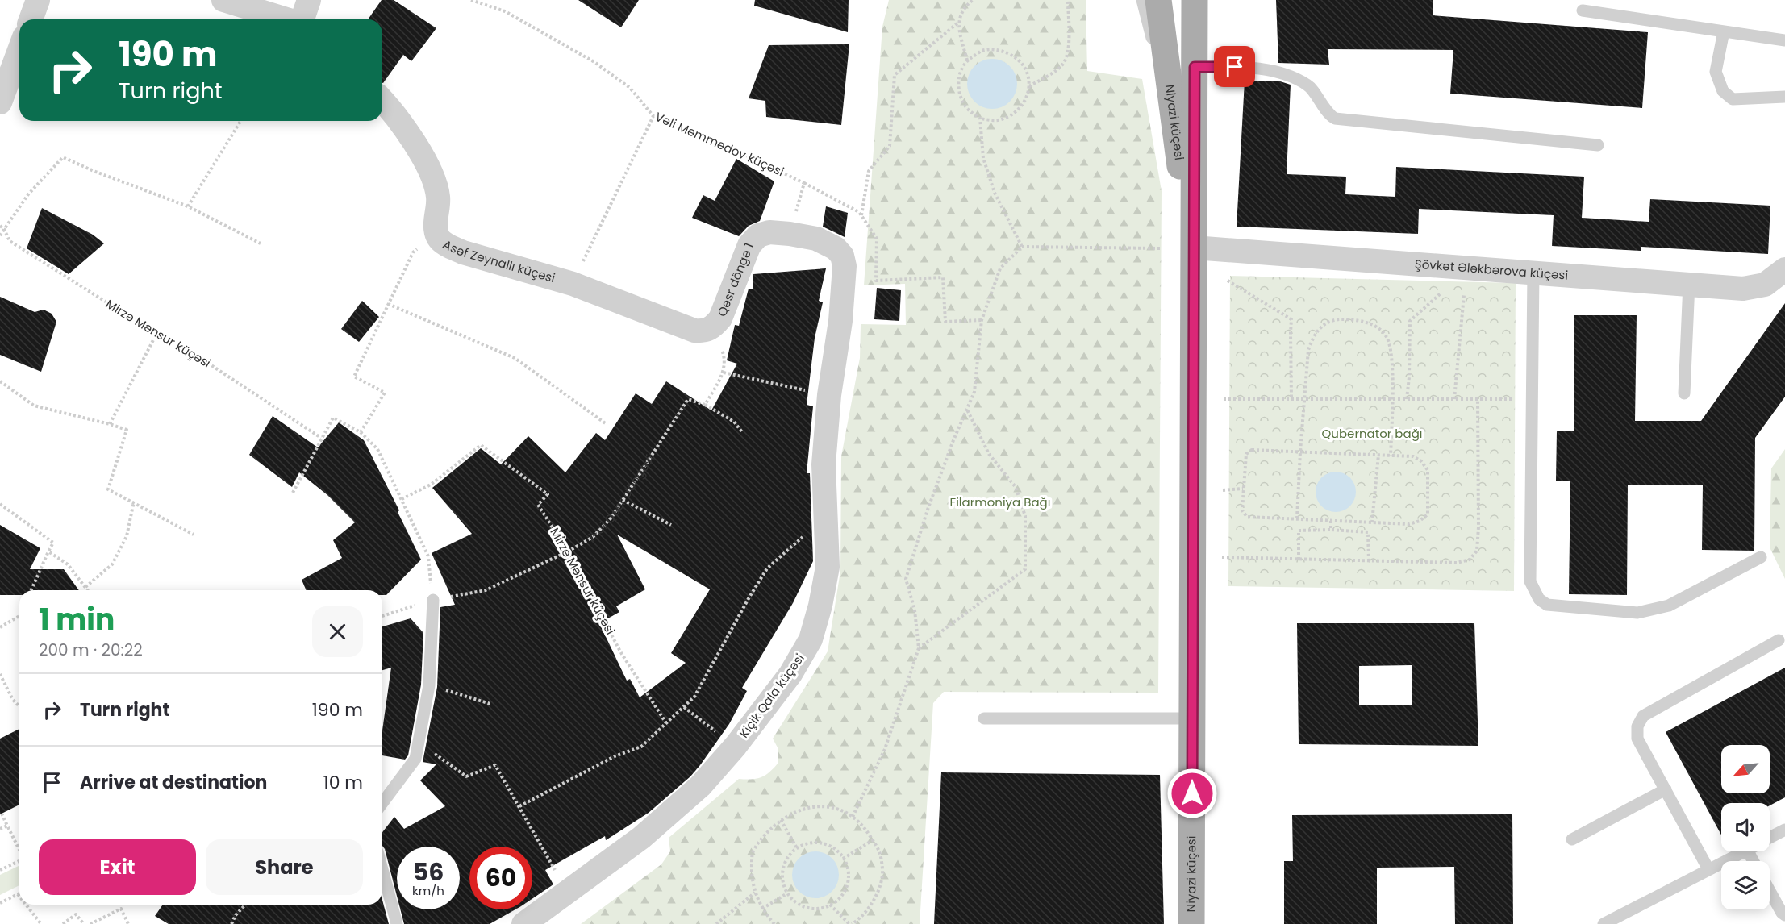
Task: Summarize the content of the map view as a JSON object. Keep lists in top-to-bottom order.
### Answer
{
  "streets": {
    "main road": ["Niyazi küçəsi"],
    "street": [
      "Asəf Zeynallı küçəsi",
      "Şövkət Ələkbərova küçəsi",
      "Qəsr döngə 1",
      "Kiçik Qala küçəsi"
    ],
    "path": ["Vəli Məmmədov küçəsi", "Mirzə Mənsur küçəsi", "1-ci Qəsr döngəsi"]
  },
  "crossings": [
    ["Niyazi küçəsi", "Şövkət Ələkbərova küçəsi"],
    ["Asəf Zeynallı küçəsi", "Qəsr döngə 1"],
    ["Qəsr döngə 1", "Kiçik Qala küçəsi"],
    ["Mirzə Mənsur küçəsi", "1-ci Qəsr döngəsi"]
  ],
  "parks": ["Qubernator bağı", "Filarmoniya Bağı"],
  "north": "bottom left",
  "page": {
    "turn": ["190 m", "Turn right"],
    "heading": ["1 min", "200 m · 20:22"],
    "list": [
      {
        "name": "Turn right",
        "value": "190 m"
      },
      {
        "name": "Arrive at destination",
        "value": "10 m"
      }
    ],
    "buttons": ["Exit", "Share"],
    "speed": "56 km/h",
    "limit": "60"
  }
}
